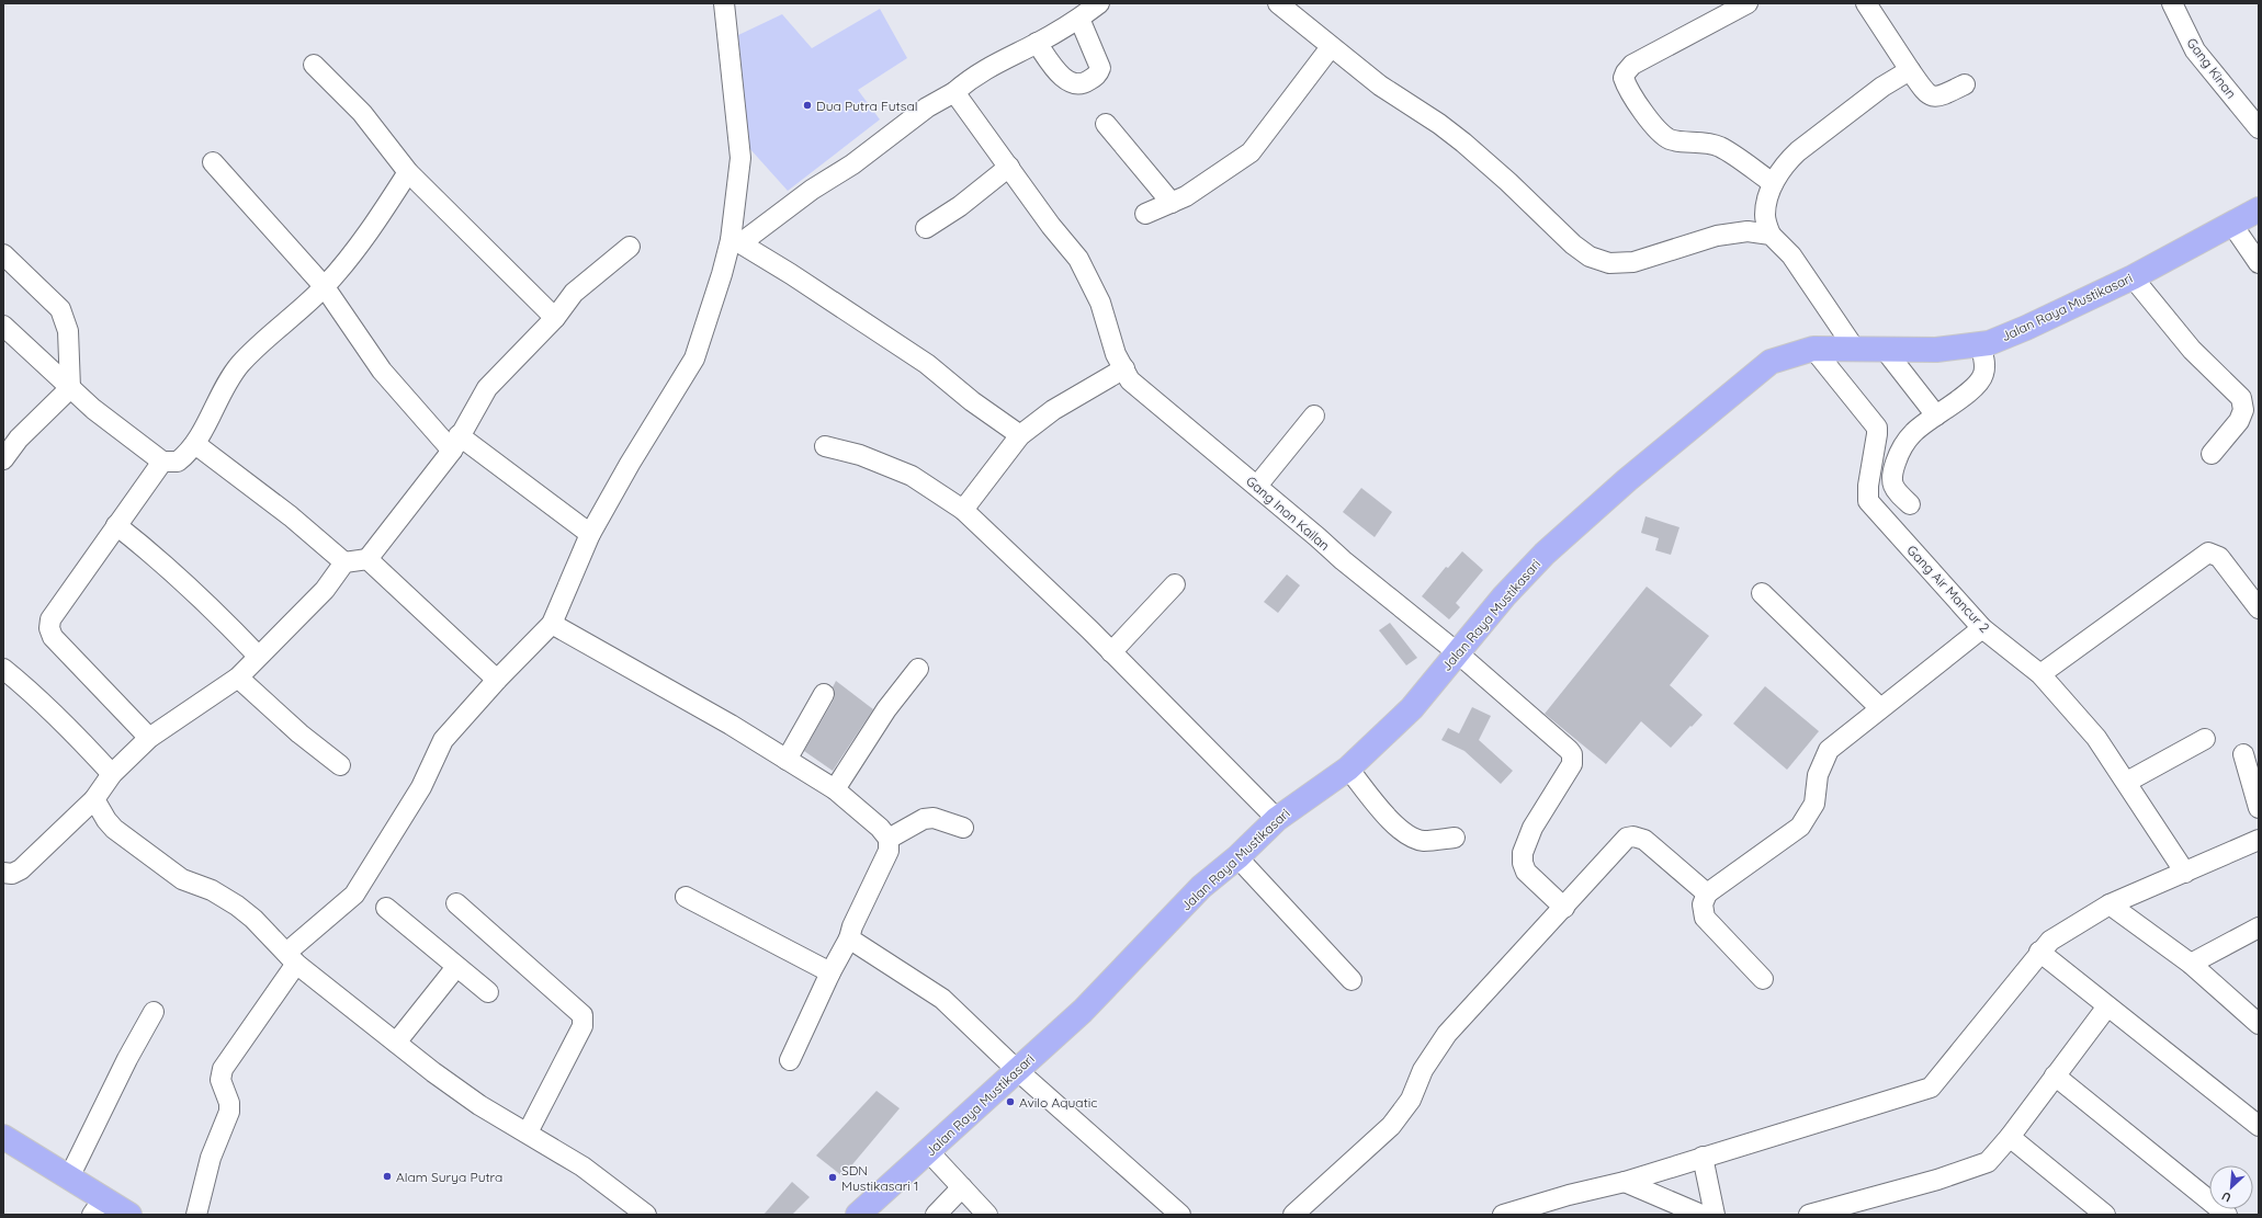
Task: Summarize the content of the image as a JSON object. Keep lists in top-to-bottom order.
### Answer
{
  "streets": {
    "main road": ["Jalan Raya Mustikasari"],
    "street": ["Gang Kinan", "Gang Inon Kailan", "Gang Air Mancur 2"]
  },
  "crossings": [
    ["Jalan Raya Mustikasari", "Gang Inon Kailan"],
    ["Jalan Raya Mustikasari", "Gang Air Mancur 2"]
  ],
  "places": [
    "Dua Putra Futsal",
    "Avilo Aquatic",
    "Alam Surya Putra",
    "SDN Mustikasari 1"
  ],
  "north": "bottom left"
}
